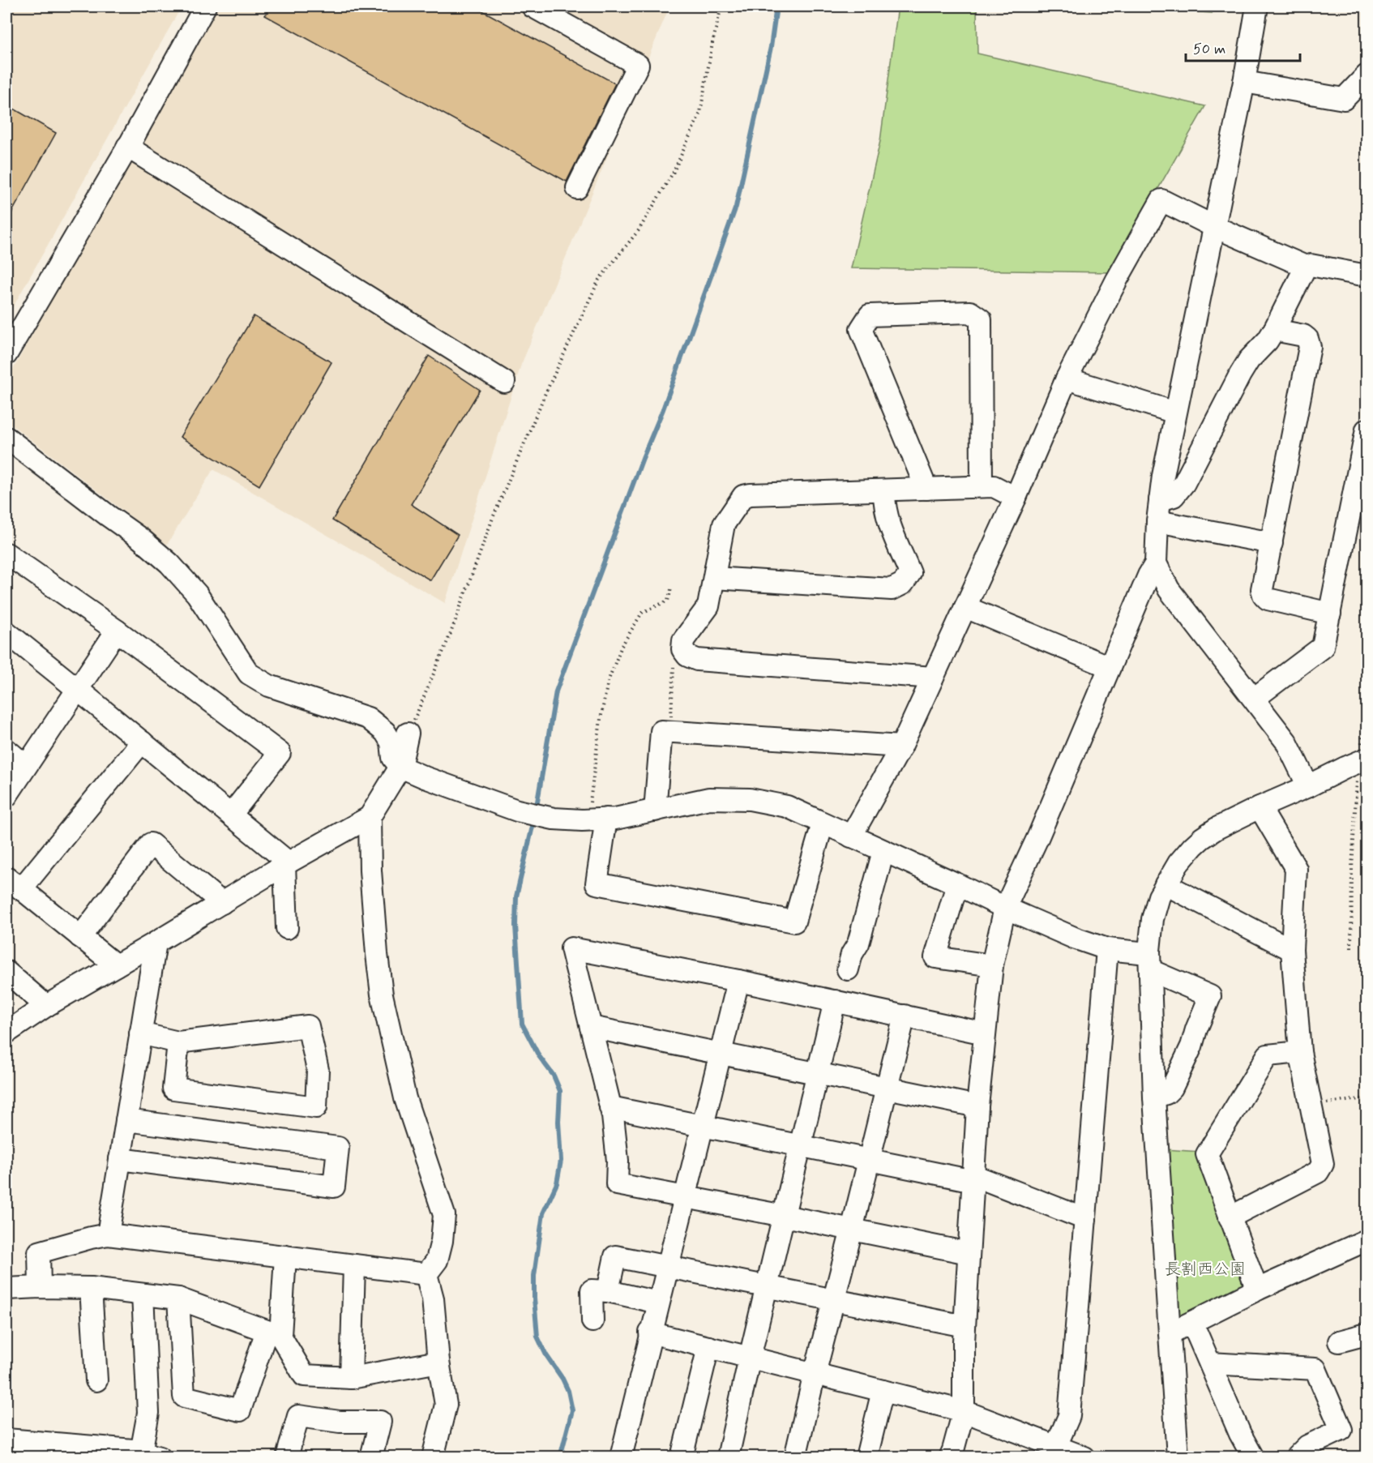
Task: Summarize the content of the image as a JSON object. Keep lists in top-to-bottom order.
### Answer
{
  "parks": ["長割西公園"],
  "scale_bar": "50 m"
}
